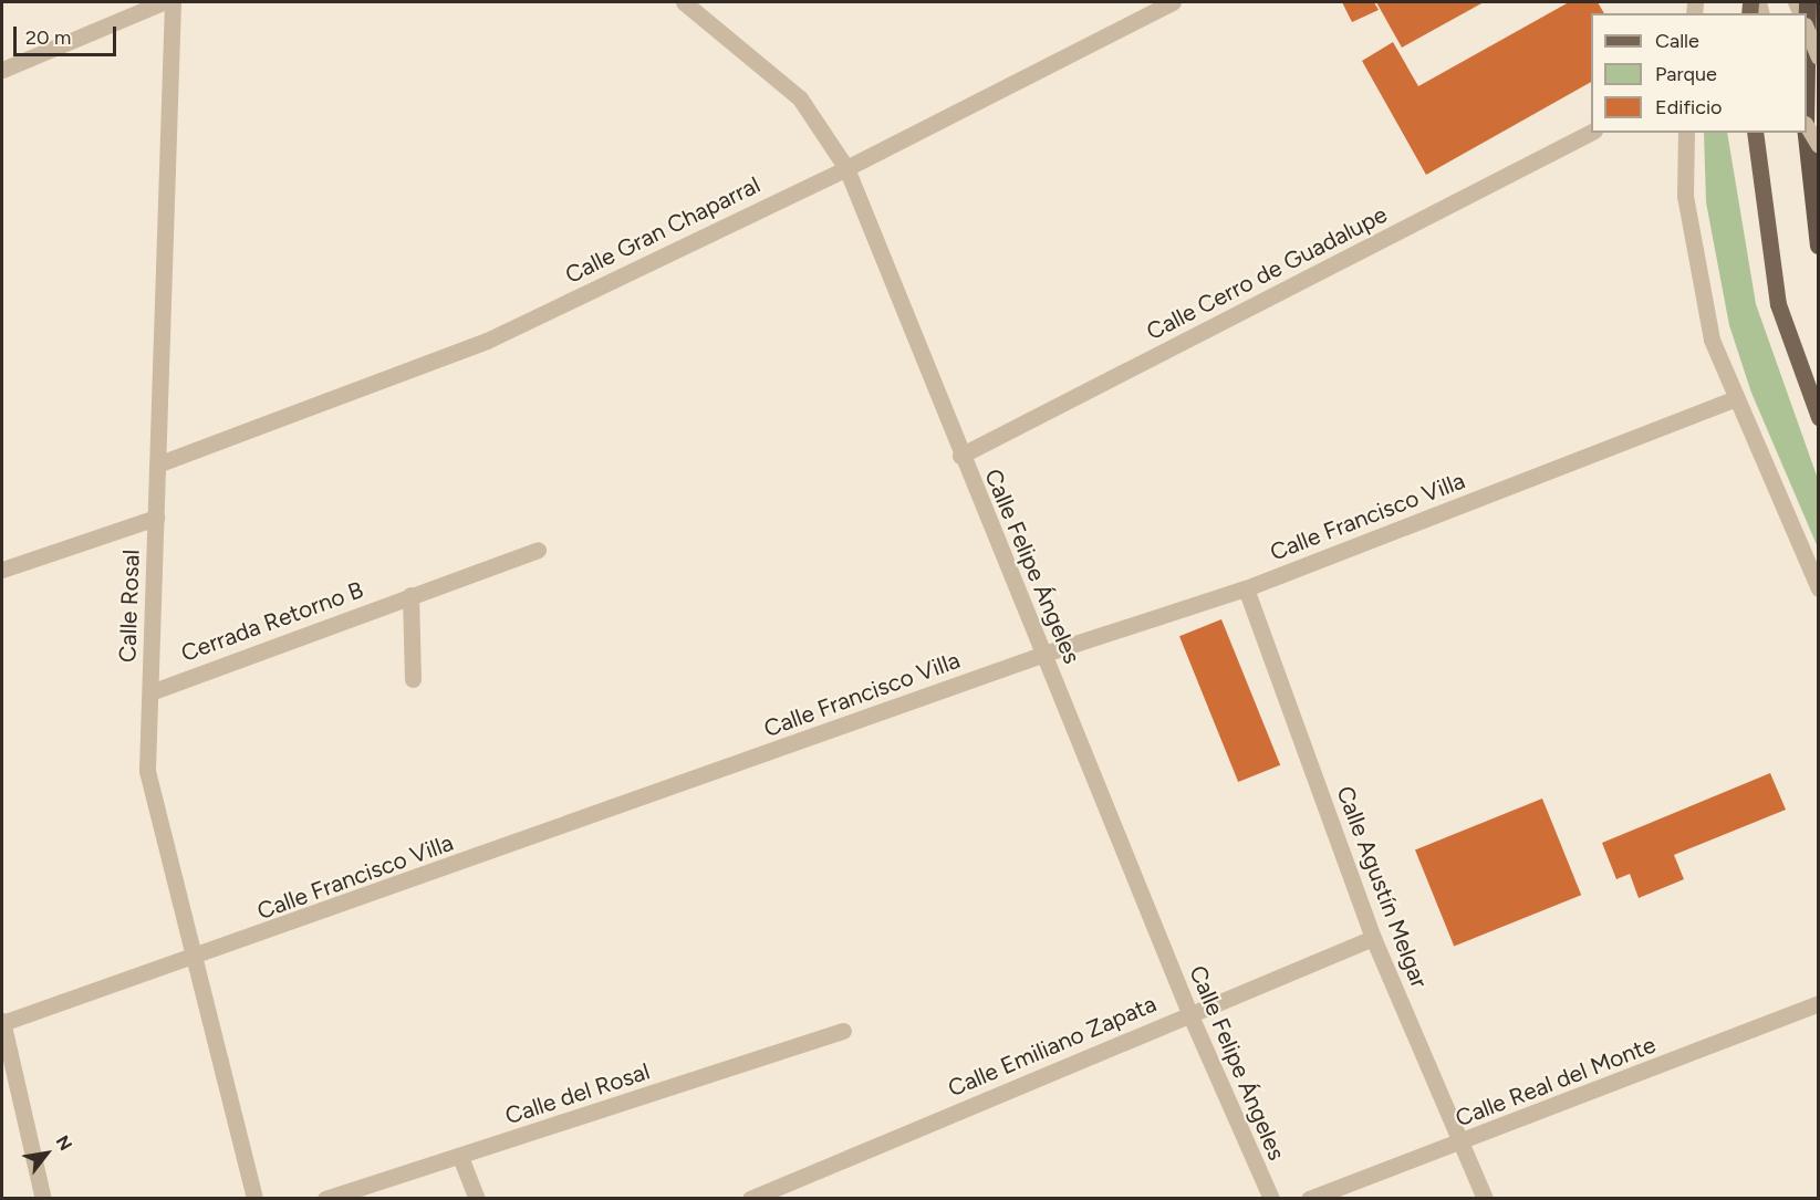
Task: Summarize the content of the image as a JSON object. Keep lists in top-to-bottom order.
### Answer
{
  "streets": {
    "street": [
      "Calle Gran Chaparral",
      "Calle Cerro de Guadalupe",
      "Calle Francisco Villa",
      "Calle Felipe Ángeles",
      "Calle Rosal",
      "Cerrada Retorno B",
      "Calle Agustín Melgar",
      "Calle Emiliano Zapata",
      "Calle Real del Monte",
      "Calle del Rosal"
    ]
  },
  "crossings": [
    ["Calle Gran Chaparral", "Calle Felipe Ángeles"],
    ["Calle Gran Chaparral", "Calle Rosal"],
    ["Calle Cerro de Guadalupe", "Calle Felipe Ángeles"],
    ["Calle Francisco Villa", "Calle Felipe Ángeles"],
    ["Calle Francisco Villa", "Calle Rosal"],
    ["Calle Francisco Villa", "Calle Agustín Melgar"],
    ["Calle Felipe Ángeles", "Calle Emiliano Zapata"],
    ["Calle Rosal", "Cerrada Retorno B"],
    ["Calle Agustín Melgar", "Calle Emiliano Zapata"],
    ["Calle Agustín Melgar", "Calle Real del Monte"]
  ],
  "legend": ["Calle", "Parque", "Edificio"],
  "scale_bar": "20 m",
  "north": "top right"
}
